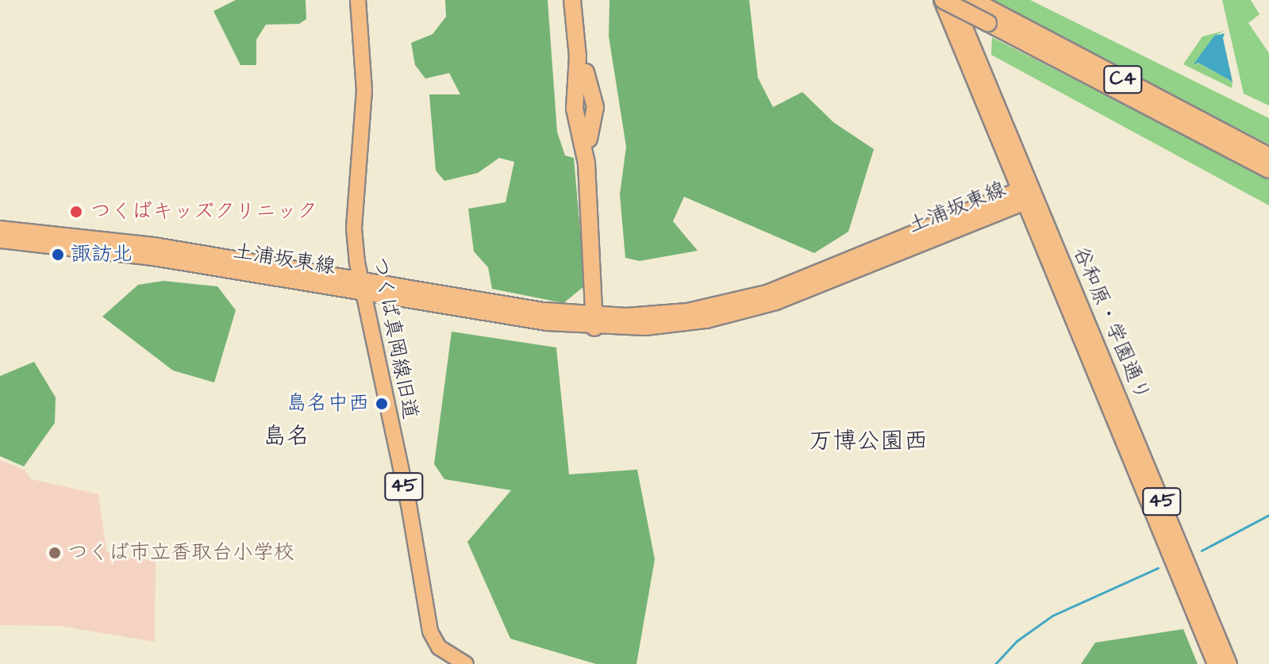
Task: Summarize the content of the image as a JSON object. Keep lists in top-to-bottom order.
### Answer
{
  "streets": {
    "highway": ["C4"],
    "main road": [
      "土浦坂東線",
      "谷和原・学園通り",
      "つくば真岡線旧道",
      "45"
    ]
  },
  "crossings": [
    ["C4", "谷和原・学園通り"],
    ["土浦坂東線", "谷和原・学園通り"],
    ["土浦坂東線", "つくば真岡線旧道"]
  ],
  "districts": ["島名", "万博公園西"],
  "places": [
    "つくばキッズクリニック",
    "諏訪北",
    "島名中西",
    "つくば市立香取台小学校"
  ]
}
